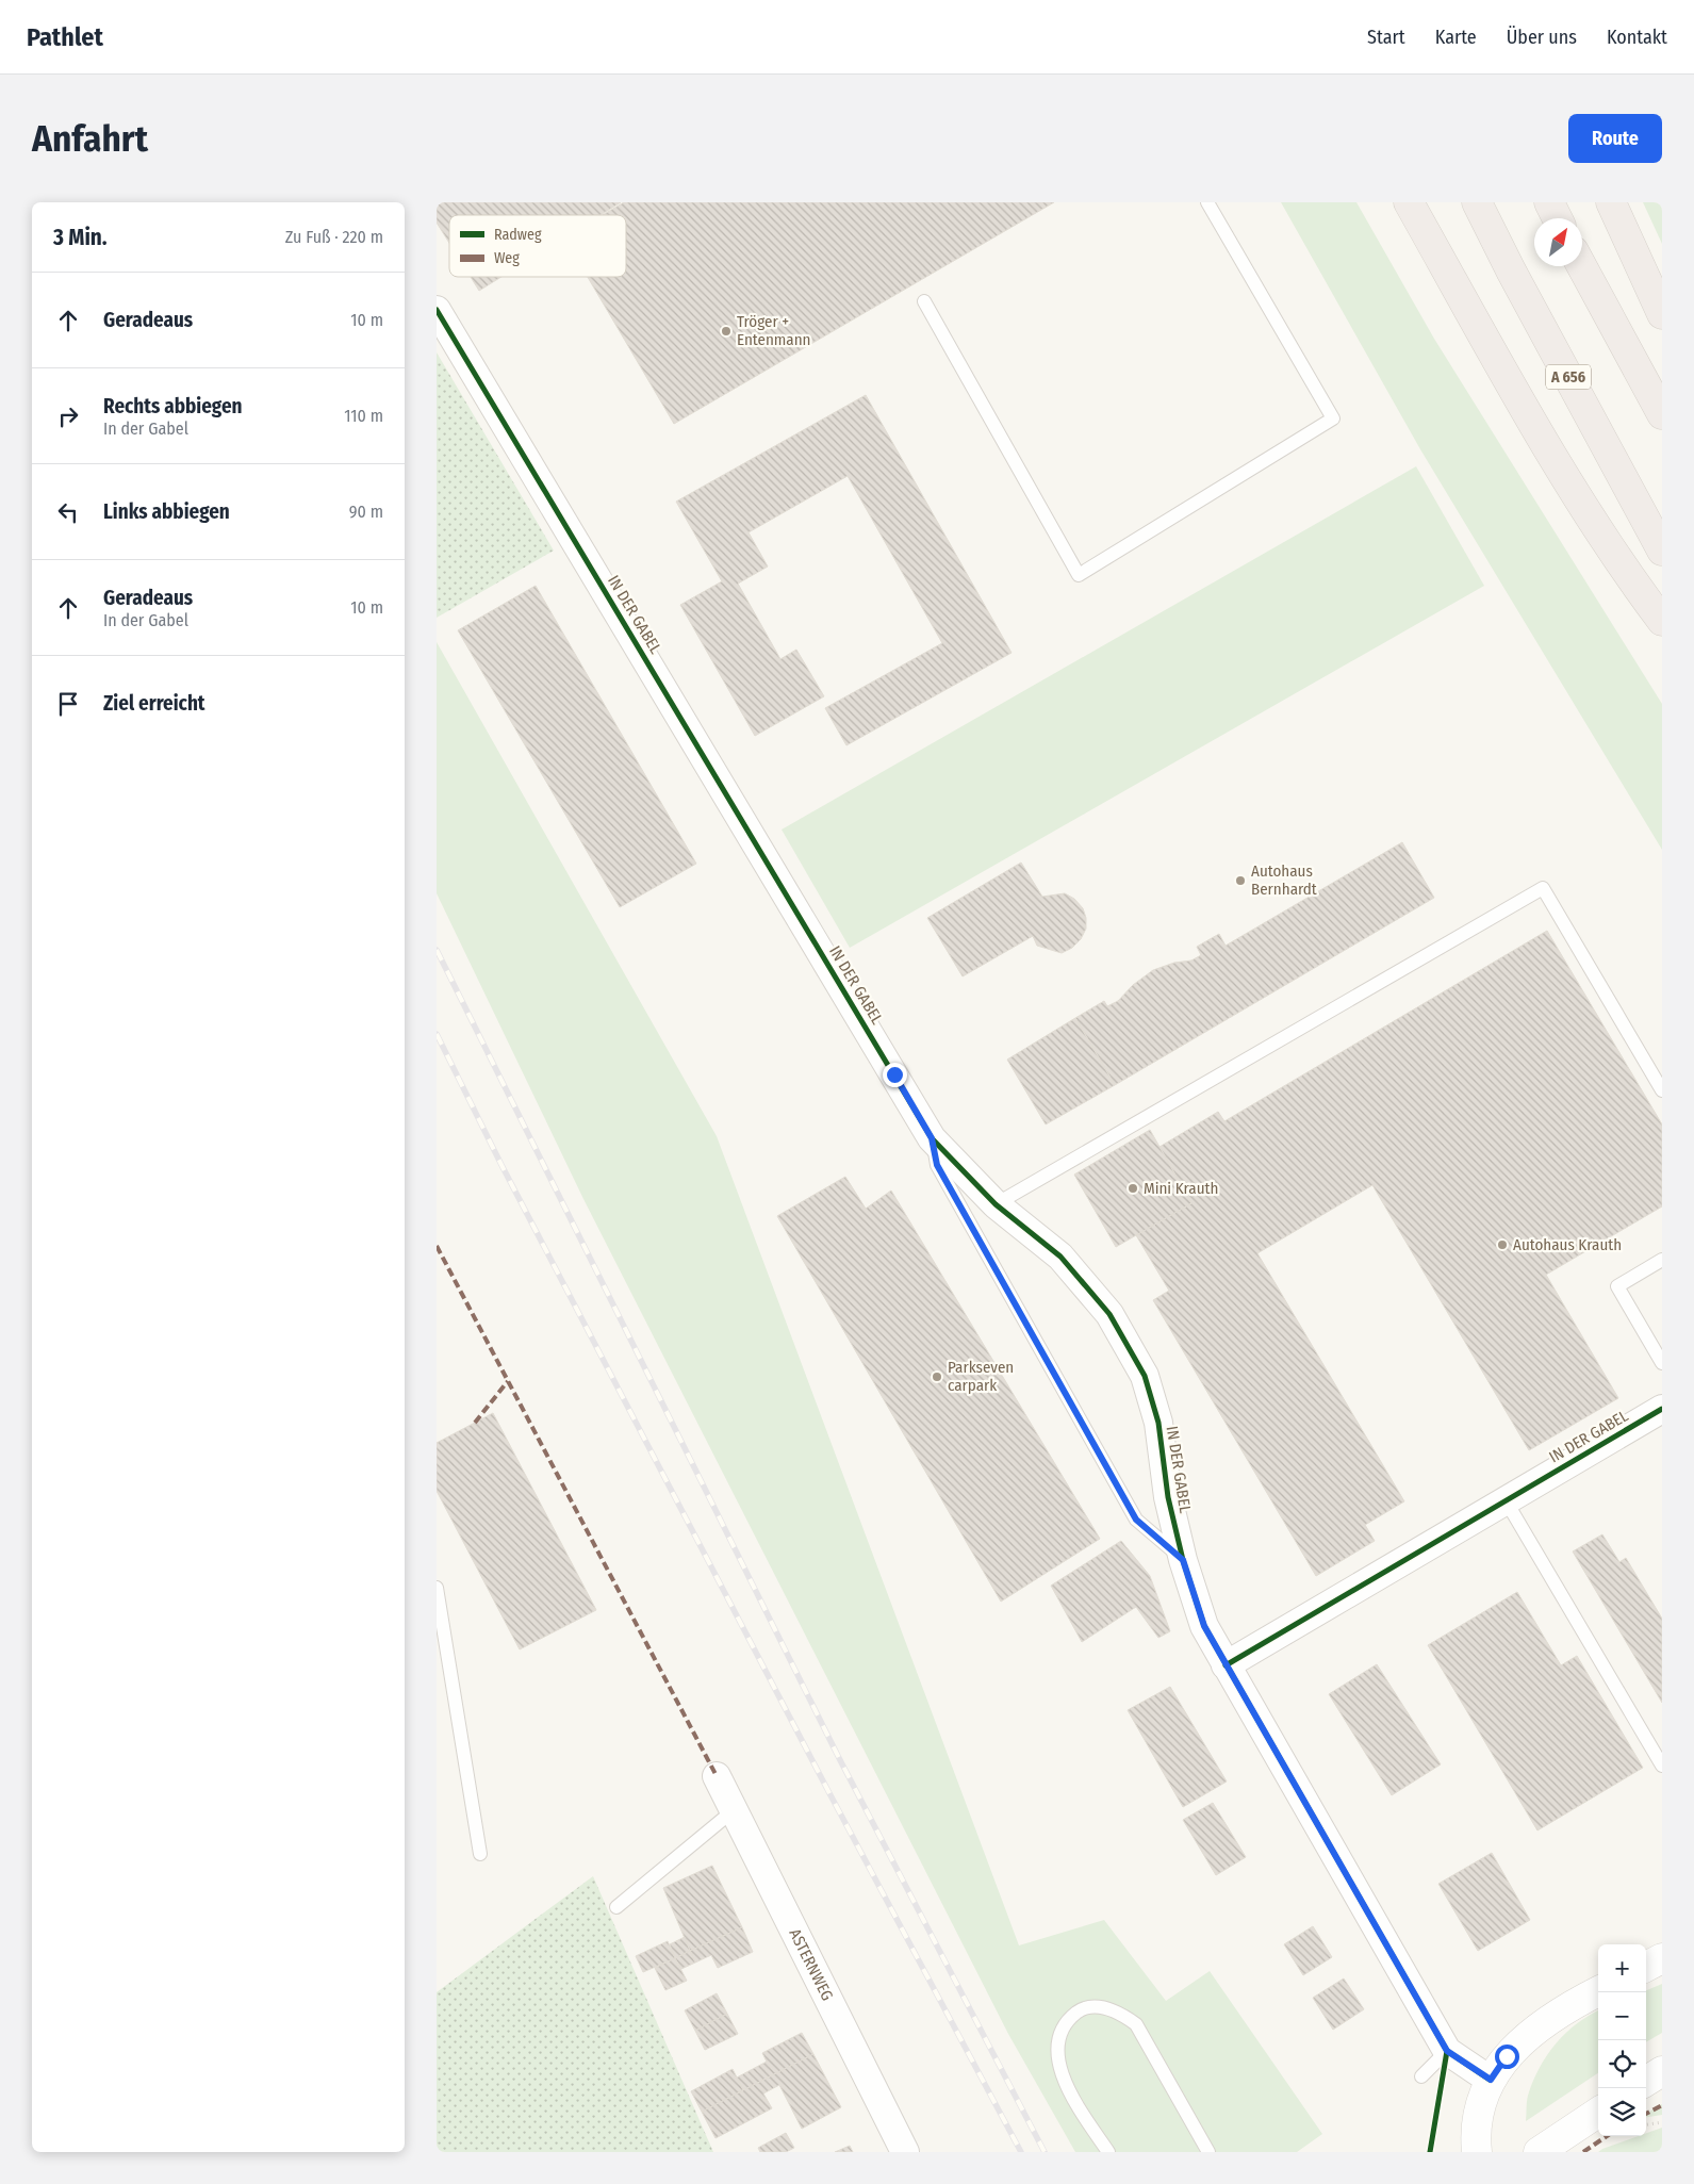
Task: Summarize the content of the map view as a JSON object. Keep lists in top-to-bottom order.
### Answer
{
  "streets": {
    "highway": ["A 656"],
    "street": ["IN DER GABEL", "ASTERNWEG"]
  },
  "places": [
    "Tröger + Entenmann",
    "Autohaus Bernhardt",
    "Mini Krauth",
    "Autohaus Krauth",
    "Parkseven carpark"
  ],
  "legend": ["Radweg", "Weg"],
  "north": "top right",
  "page": {
    "header": "Pathlet",
    "nav": [
      "Start",
      "Karte",
      "Über uns",
      "Kontakt"
    ],
    "buttons": "Route",
    "title": "Anfahrt",
    "heading": ["3 Min.", "Zu Fuß · 220 m"],
    "list": [
      ["Geradeaus", "10 m"],
      ["Rechts abbiegen", "In der Gabel", "110 m"],
      ["Links abbiegen", "90 m"],
      ["Geradeaus", "In der Gabel", "10 m"],
      "Ziel erreicht"
    ],
    "map_buttons": ["+", "−"]
  }
}
